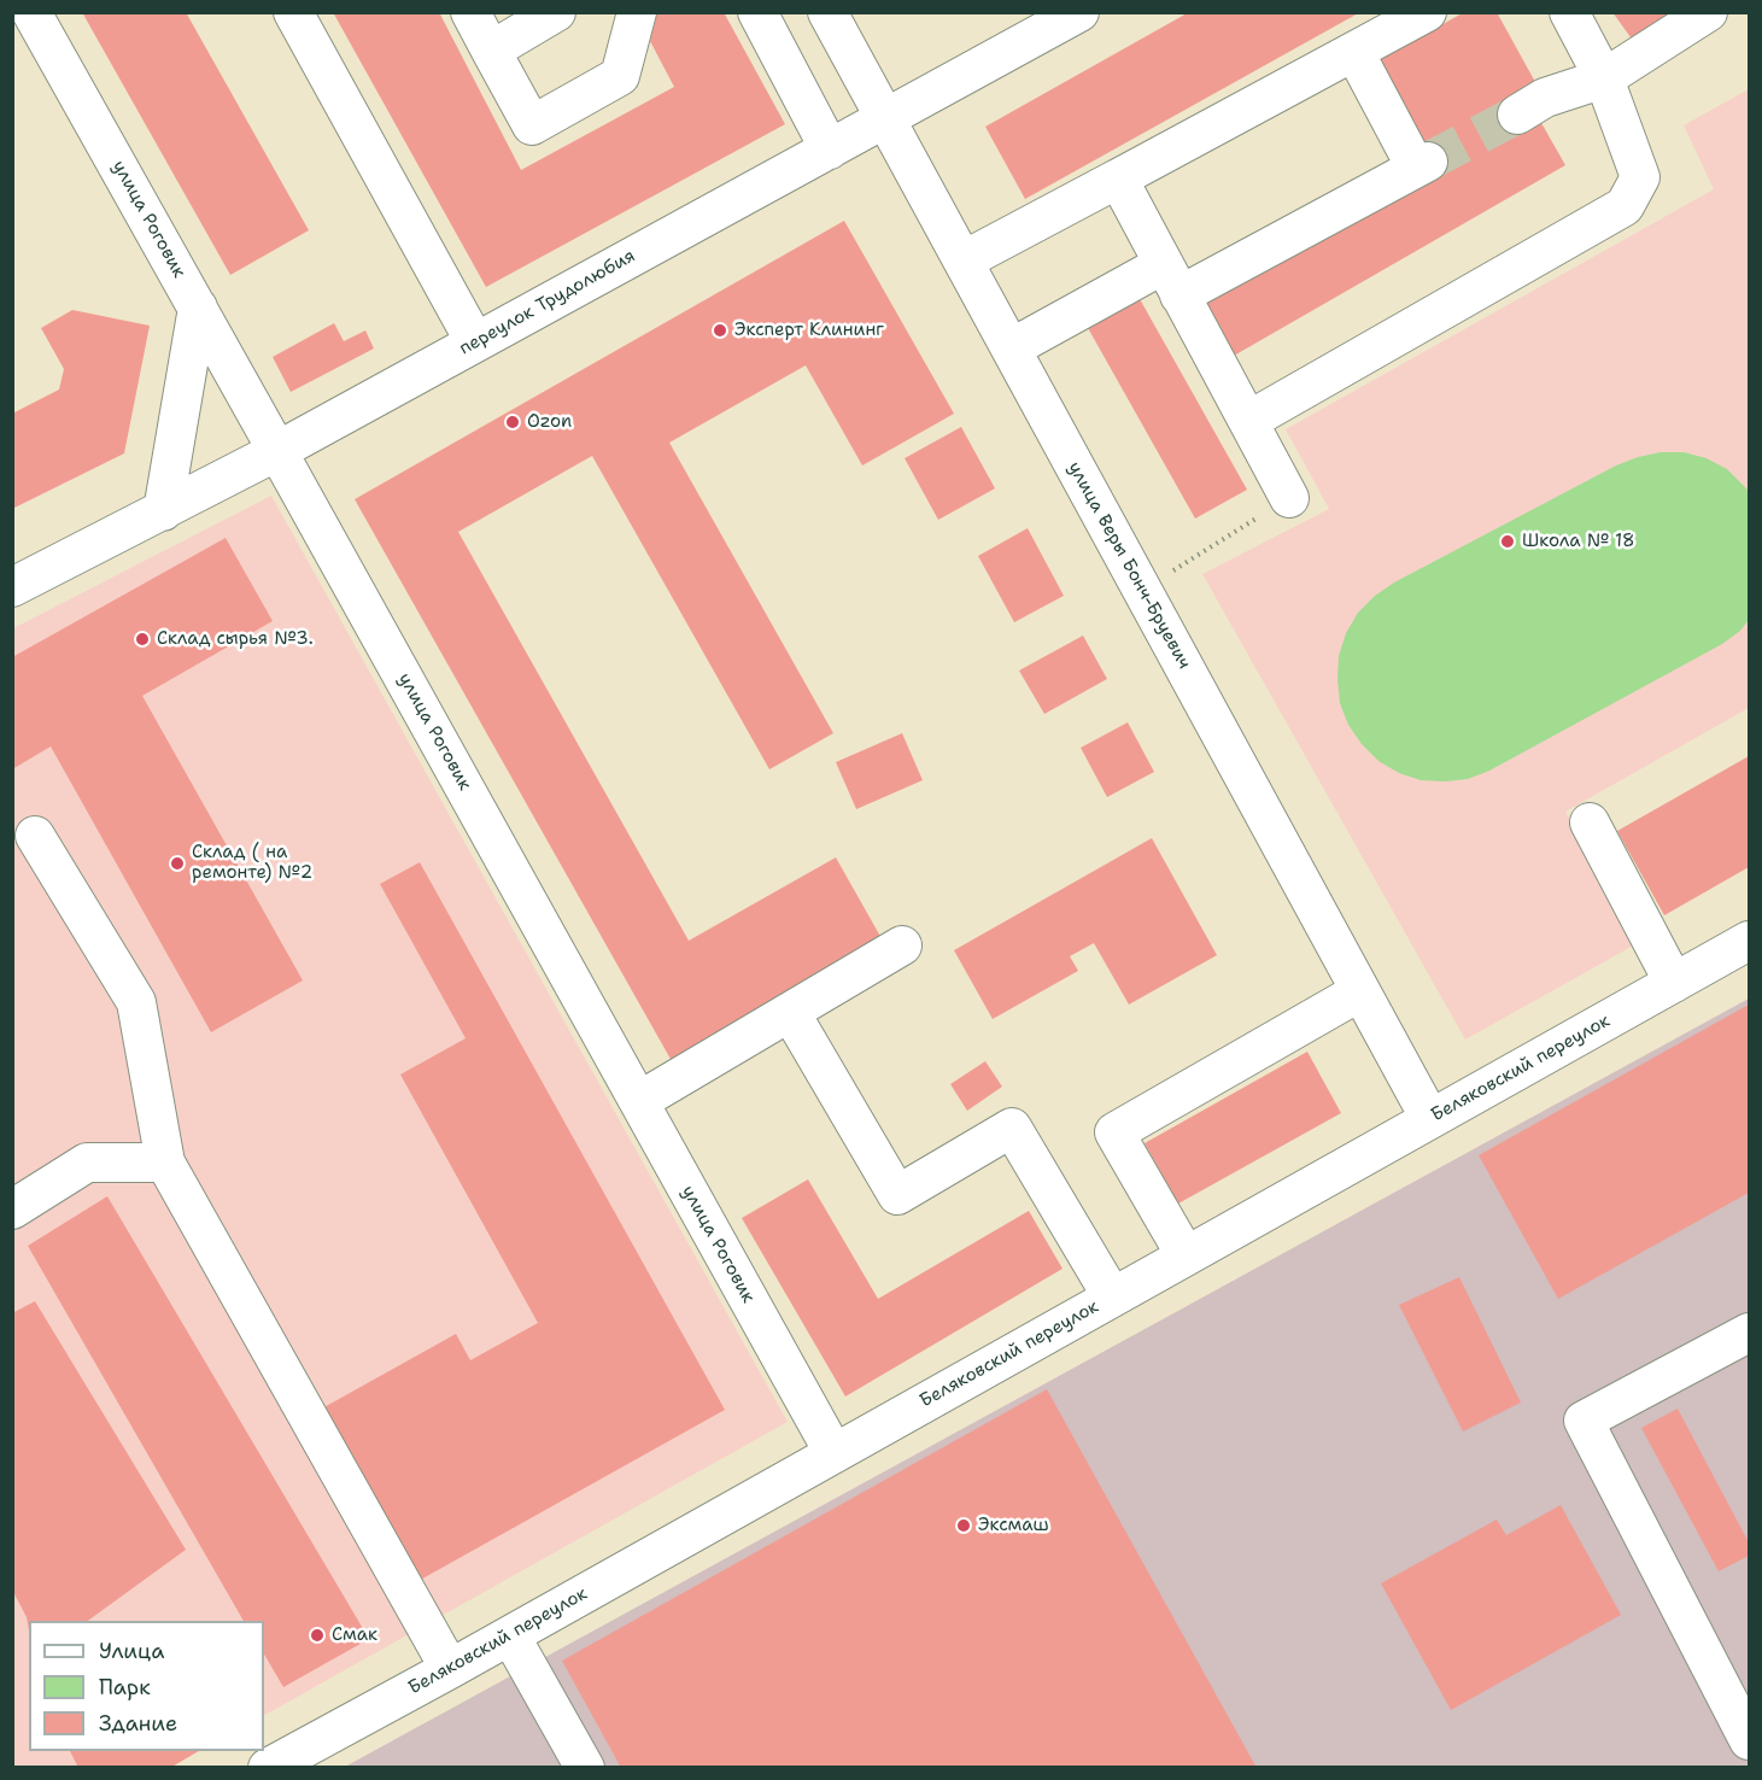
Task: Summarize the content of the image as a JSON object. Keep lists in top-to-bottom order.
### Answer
{
  "streets": {
    "street": [
      "улица Роговик",
      "переулок Трудолюбия",
      "улица Веры Бонч-Бруевич",
      "Беляковский переулок"
    ]
  },
  "crossings": [
    ["улица Роговик", "переулок Трудолюбия"],
    ["улица Роговик", "Беляковский переулок"],
    ["переулок Трудолюбия", "улица Веры Бонч-Бруевич"],
    ["улица Веры Бонч-Бруевич", "Беляковский переулок"]
  ],
  "places": [
    "Эксперт Клининг",
    "Ozon",
    "Школа № 18",
    "Склад сырья №3.",
    "Склад ( на ремонте) №2",
    "Эксмаш",
    "Смак"
  ],
  "legend": ["Улица", "Парк", "Здание"]
}
